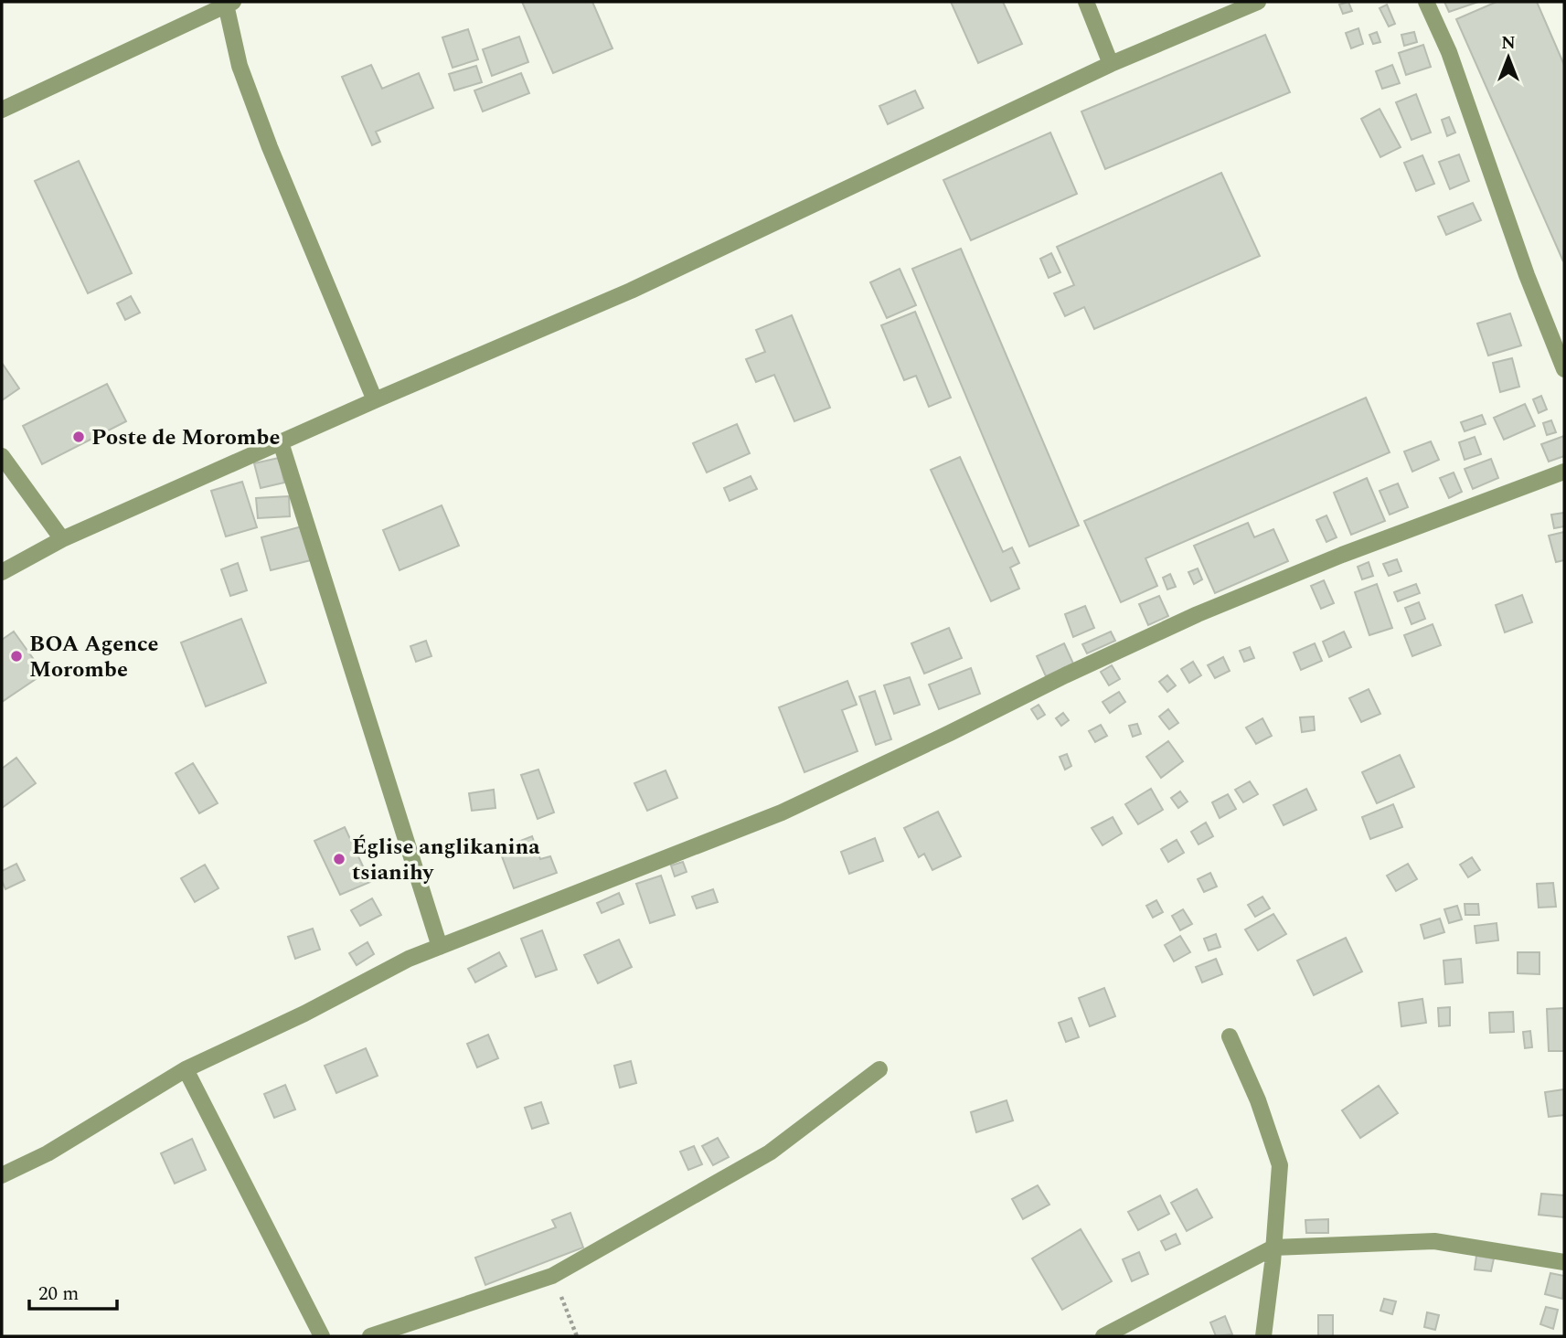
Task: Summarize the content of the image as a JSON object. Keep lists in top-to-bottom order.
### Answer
{
  "places": ["Poste de Morombe", "BOA Agence Morombe", "Église anglikanina tsianihy"],
  "scale_bar": "20 m",
  "north": "top"
}
